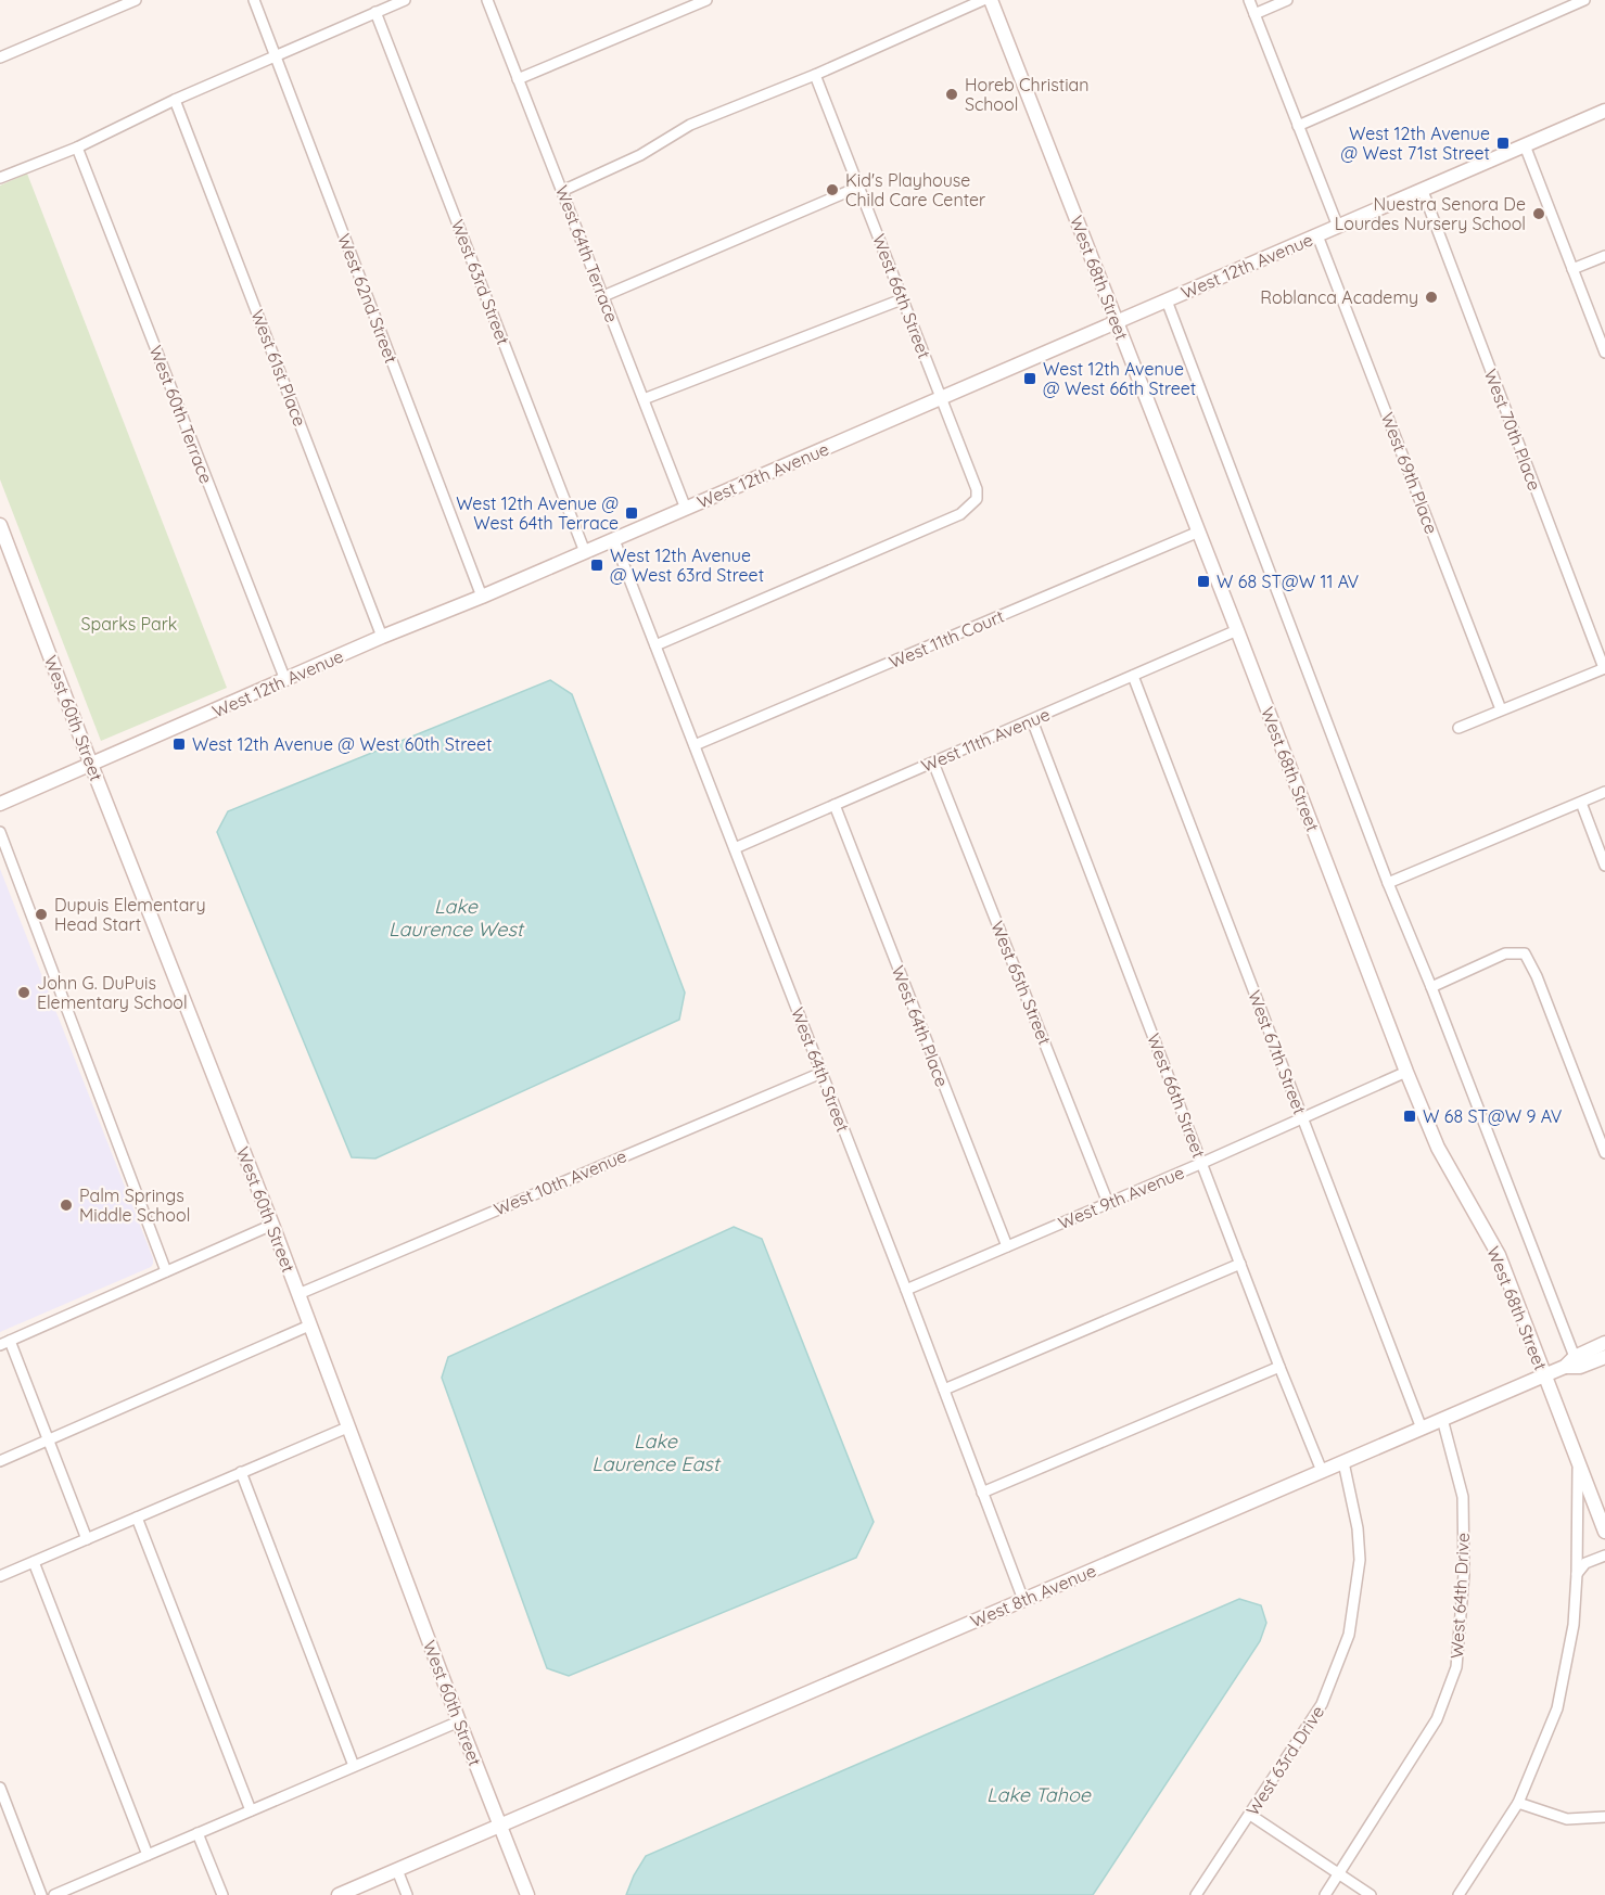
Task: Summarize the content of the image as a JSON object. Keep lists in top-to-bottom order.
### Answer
{
  "streets": {
    "main road": [
      "West 12th Avenue",
      "West 68th Street",
      "West 60th Street",
      "West 8th Avenue"
    ],
    "street": [
      "West 64th Terrace",
      "West 63rd Street",
      "West 66th Street",
      "West 62nd Street",
      "West 61st Place",
      "West 60th Terrace",
      "West 70th Place",
      "West 69th Place",
      "West 11th Court",
      "West 11th Avenue",
      "West 65th Street",
      "West 64th Place",
      "West 67th Street",
      "West 64th Street",
      "West 10th Avenue",
      "West 9th Avenue",
      "West 64th Drive",
      "West 63rd Drive"
    ]
  },
  "crossings": [
    ["West 64th Terrace", "West 12th Avenue"],
    ["West 12th Avenue", "West 68th Street"],
    ["West 12th Avenue", "West 63rd Street"],
    ["West 12th Avenue", "West 66th Street"],
    ["West 12th Avenue", "West 62nd Street"],
    ["West 12th Avenue", "West 61st Place"],
    ["West 12th Avenue", "West 60th Terrace"],
    ["West 12th Avenue", "West 70th Place"],
    ["West 12th Avenue", "West 69th Place"],
    ["West 12th Avenue", "West 60th Street"],
    ["West 12th Avenue", "West 64th Street"],
    ["West 68th Street", "West 11th Court"],
    ["West 68th Street", "West 11th Avenue"],
    ["West 68th Street", "West 9th Avenue"],
    ["West 68th Street", "West 8th Avenue"],
    ["West 66th Street", "West 11th Avenue"],
    ["West 66th Street", "West 64th Street"],
    ["West 66th Street", "West 9th Avenue"],
    ["West 66th Street", "West 8th Avenue"],
    ["West 11th Court", "West 64th Street"],
    ["West 60th Street", "West 10th Avenue"],
    ["West 60th Street", "West 8th Avenue"],
    ["West 11th Avenue", "West 65th Street"],
    ["West 11th Avenue", "West 64th Place"],
    ["West 11th Avenue", "West 67th Street"],
    ["West 11th Avenue", "West 64th Street"],
    ["West 65th Street", "West 9th Avenue"],
    ["West 64th Place", "West 9th Avenue"],
    ["West 67th Street", "West 9th Avenue"],
    ["West 67th Street", "West 8th Avenue"],
    ["West 64th Street", "West 10th Avenue"],
    ["West 64th Street", "West 9th Avenue"],
    ["West 64th Street", "West 8th Avenue"],
    ["West 8th Avenue", "West 64th Drive"],
    ["West 8th Avenue", "West 63rd Drive"]
  ],
  "water": ["Lake Laurence West", "Lake Laurence East", "Lake Tahoe"],
  "parks": ["Sparks Park"],
  "places": {
    "other": [
      "Horeb Christian School",
      "Kid's Playhouse Child Care Center",
      "Nuestra Senora De Lourdes Nursery School",
      "Roblanca Academy",
      "Dupuis Elementary Head Start",
      "John G. DuPuis Elementary School",
      "Palm Springs Middle School"
    ],
    "transit": [
      "West 12th Avenue @ West 71st Street",
      "West 12th Avenue @ West 66th Street",
      "West 12th Avenue @ West 64th Terrace",
      "West 12th Avenue @ West 63rd Street",
      "W 68 ST@W 11 AV",
      "West 12th Avenue @ West 60th Street",
      "W 68 ST@W 9 AV"
    ]
  }
}
